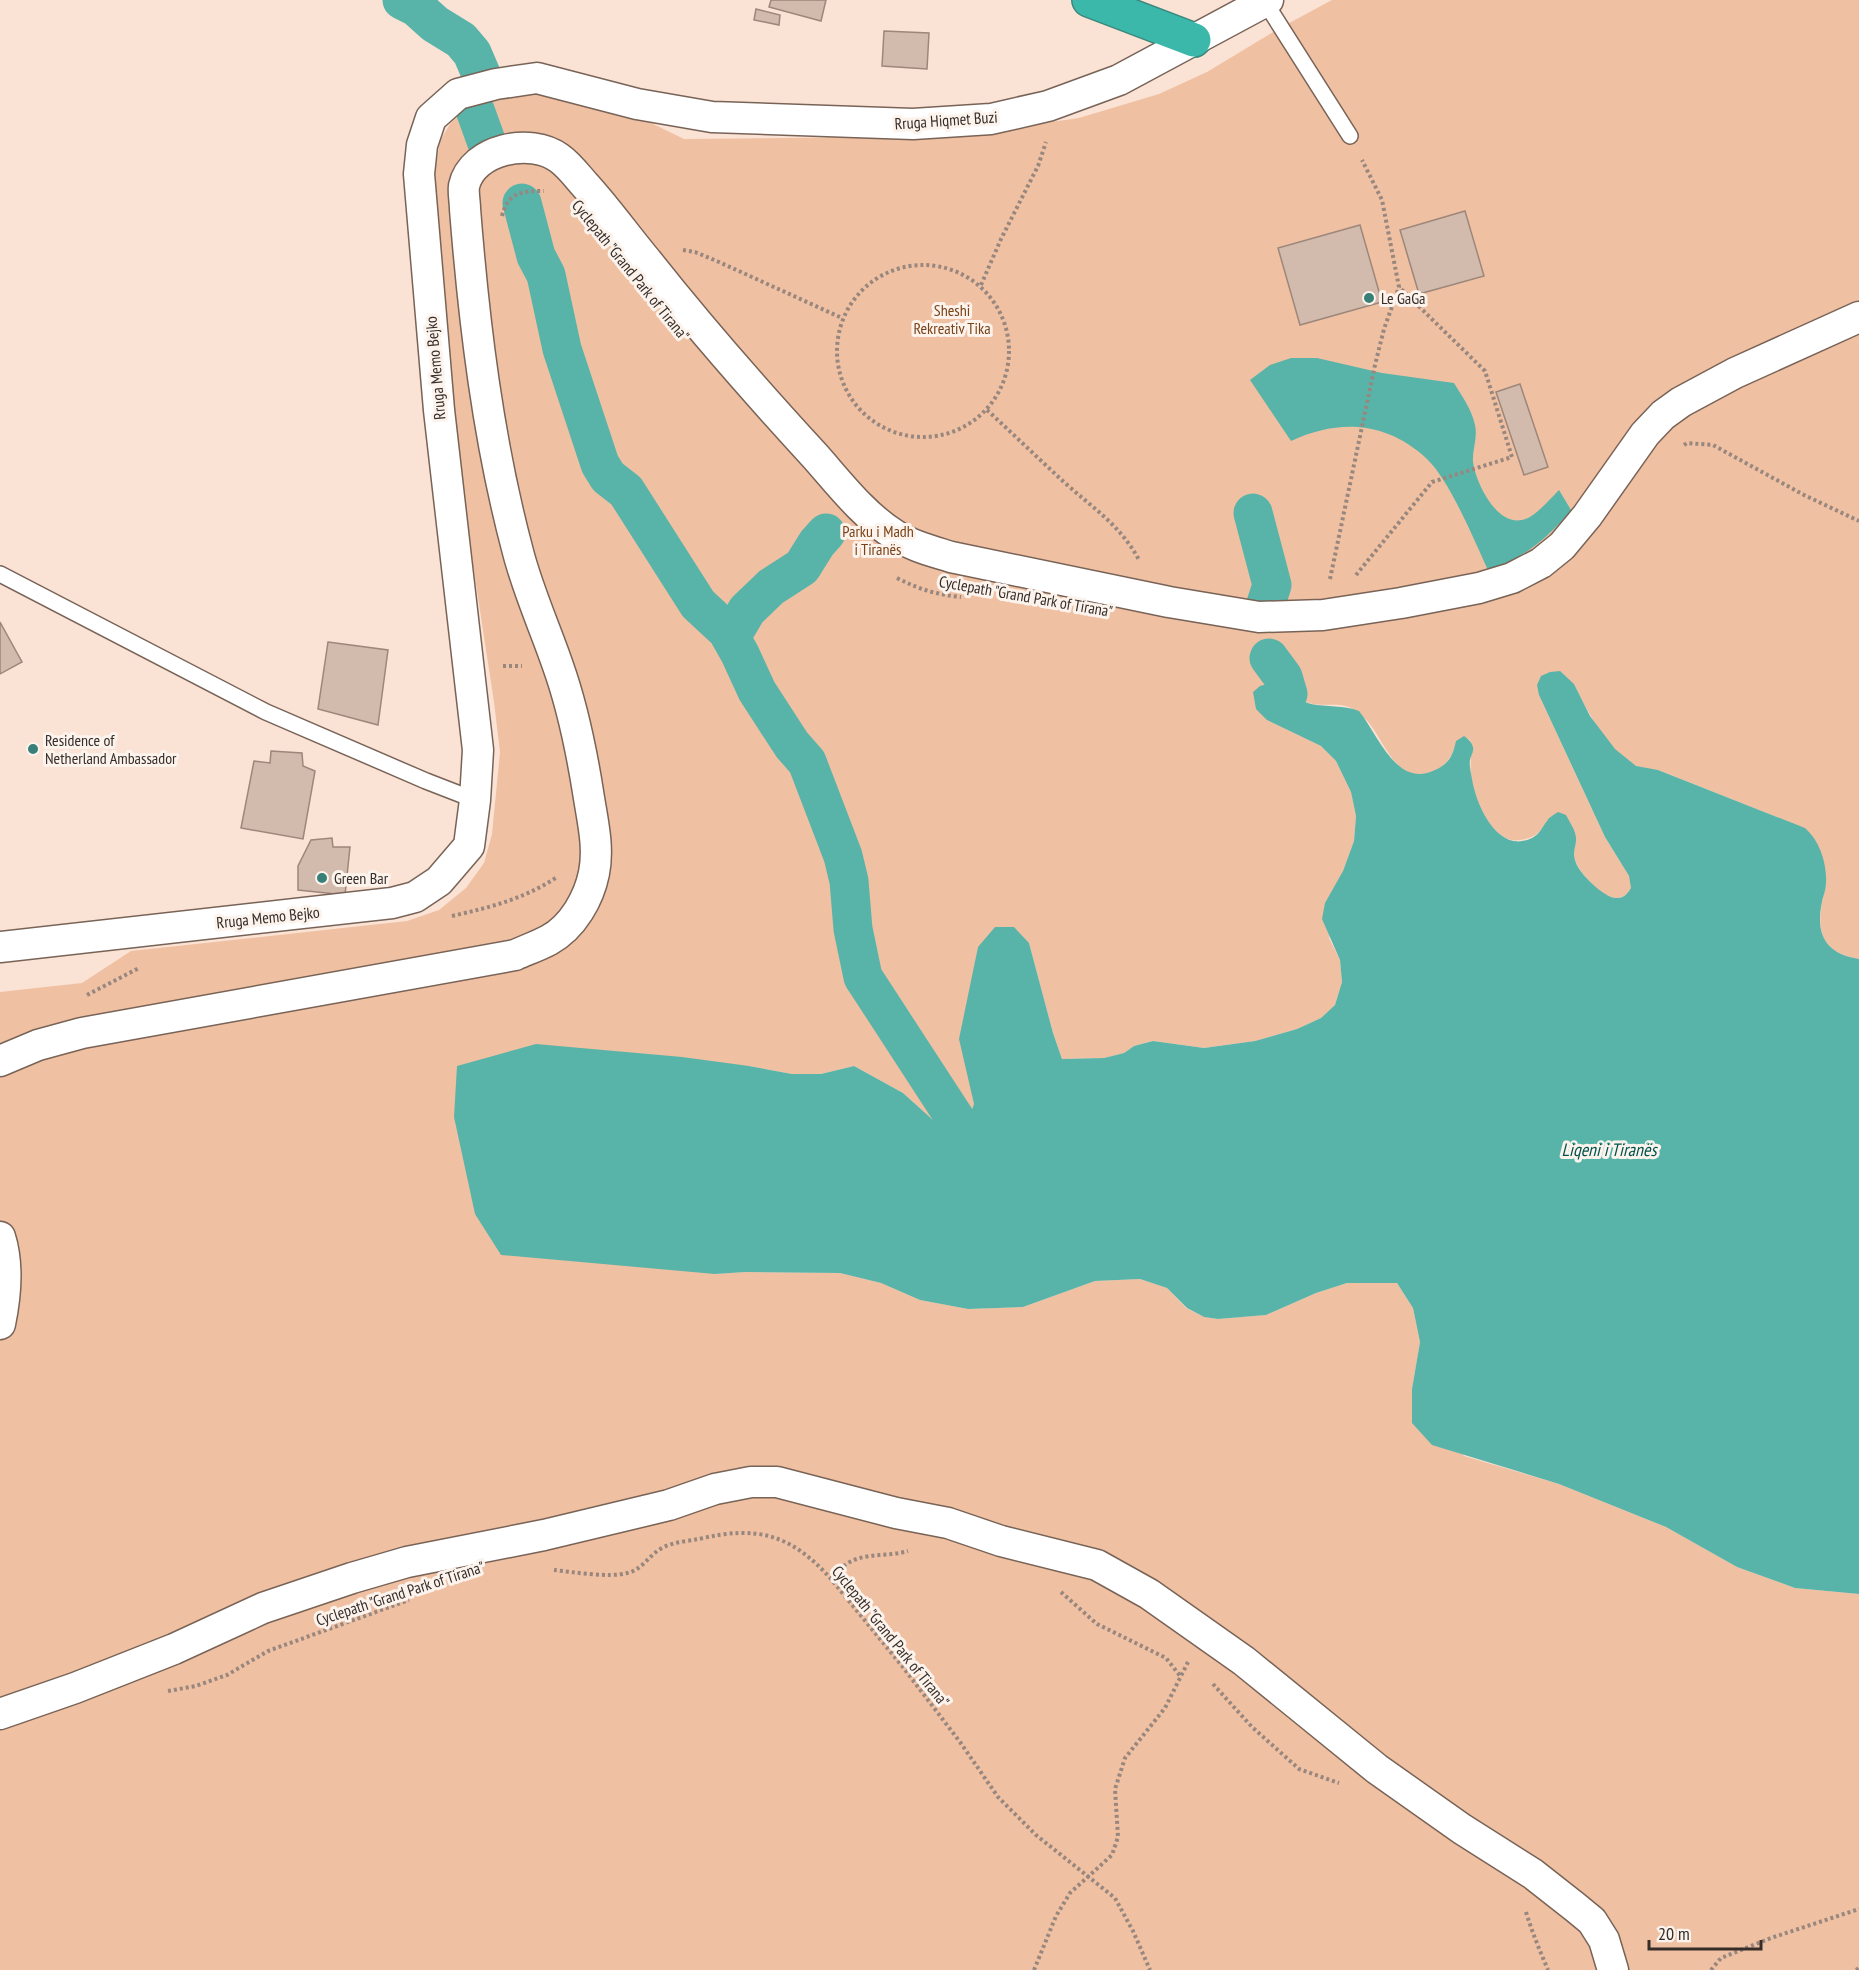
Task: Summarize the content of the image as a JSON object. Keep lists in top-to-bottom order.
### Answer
{
  "streets": {
    "street": ["Rruga Hiqmet Buzi", "Rruga Memo Bejko"],
    "path": ["Cyclepath \"Grand Park of Tirana\""]
  },
  "crossings": [
    ["Rruga Hiqmet Buzi", "Rruga Memo Bejko"]
  ],
  "water": ["Liqeni i Tiranës"],
  "parks": ["Sheshi Rekreativ Tika", "Parku i Madh i Tiranës"],
  "places": ["Le GaGa", "Residence of Netherland Ambassador", "Green Bar"],
  "scale_bar": "20 m"
}
